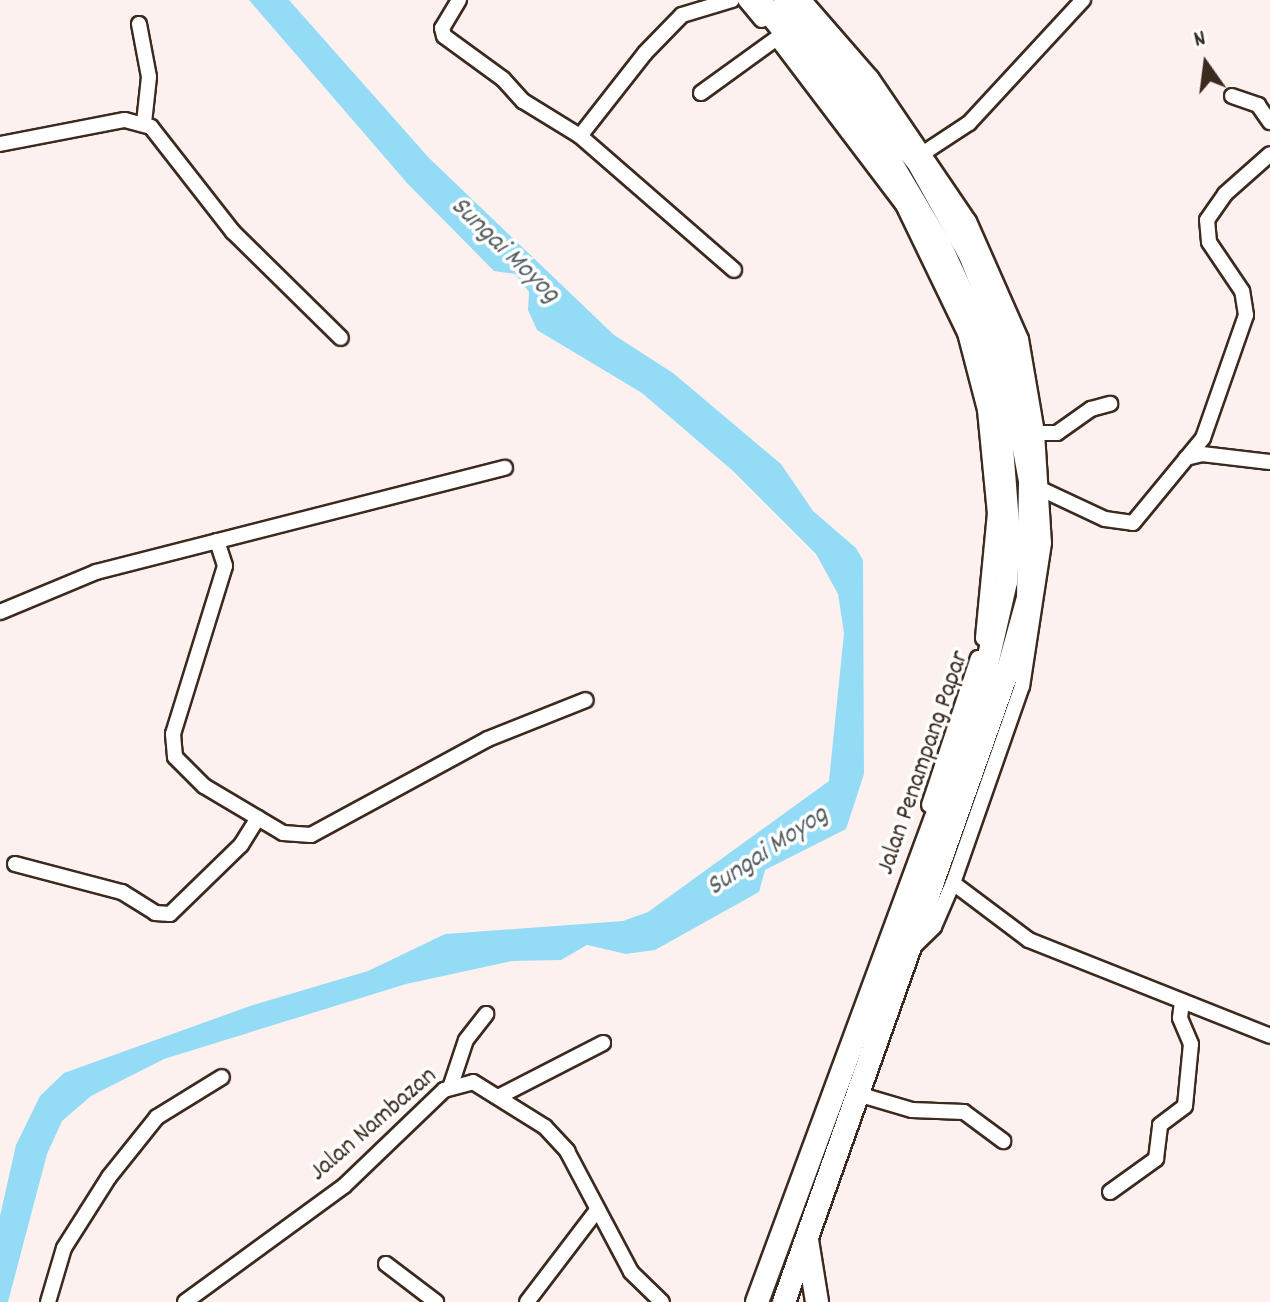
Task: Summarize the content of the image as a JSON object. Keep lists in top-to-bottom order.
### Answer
{
  "streets": {
    "main road": ["Jalan Penampang Papar"],
    "street": ["Jalan Nambazan"]
  },
  "water": ["Sungai Moyog"],
  "north": "top"
}
